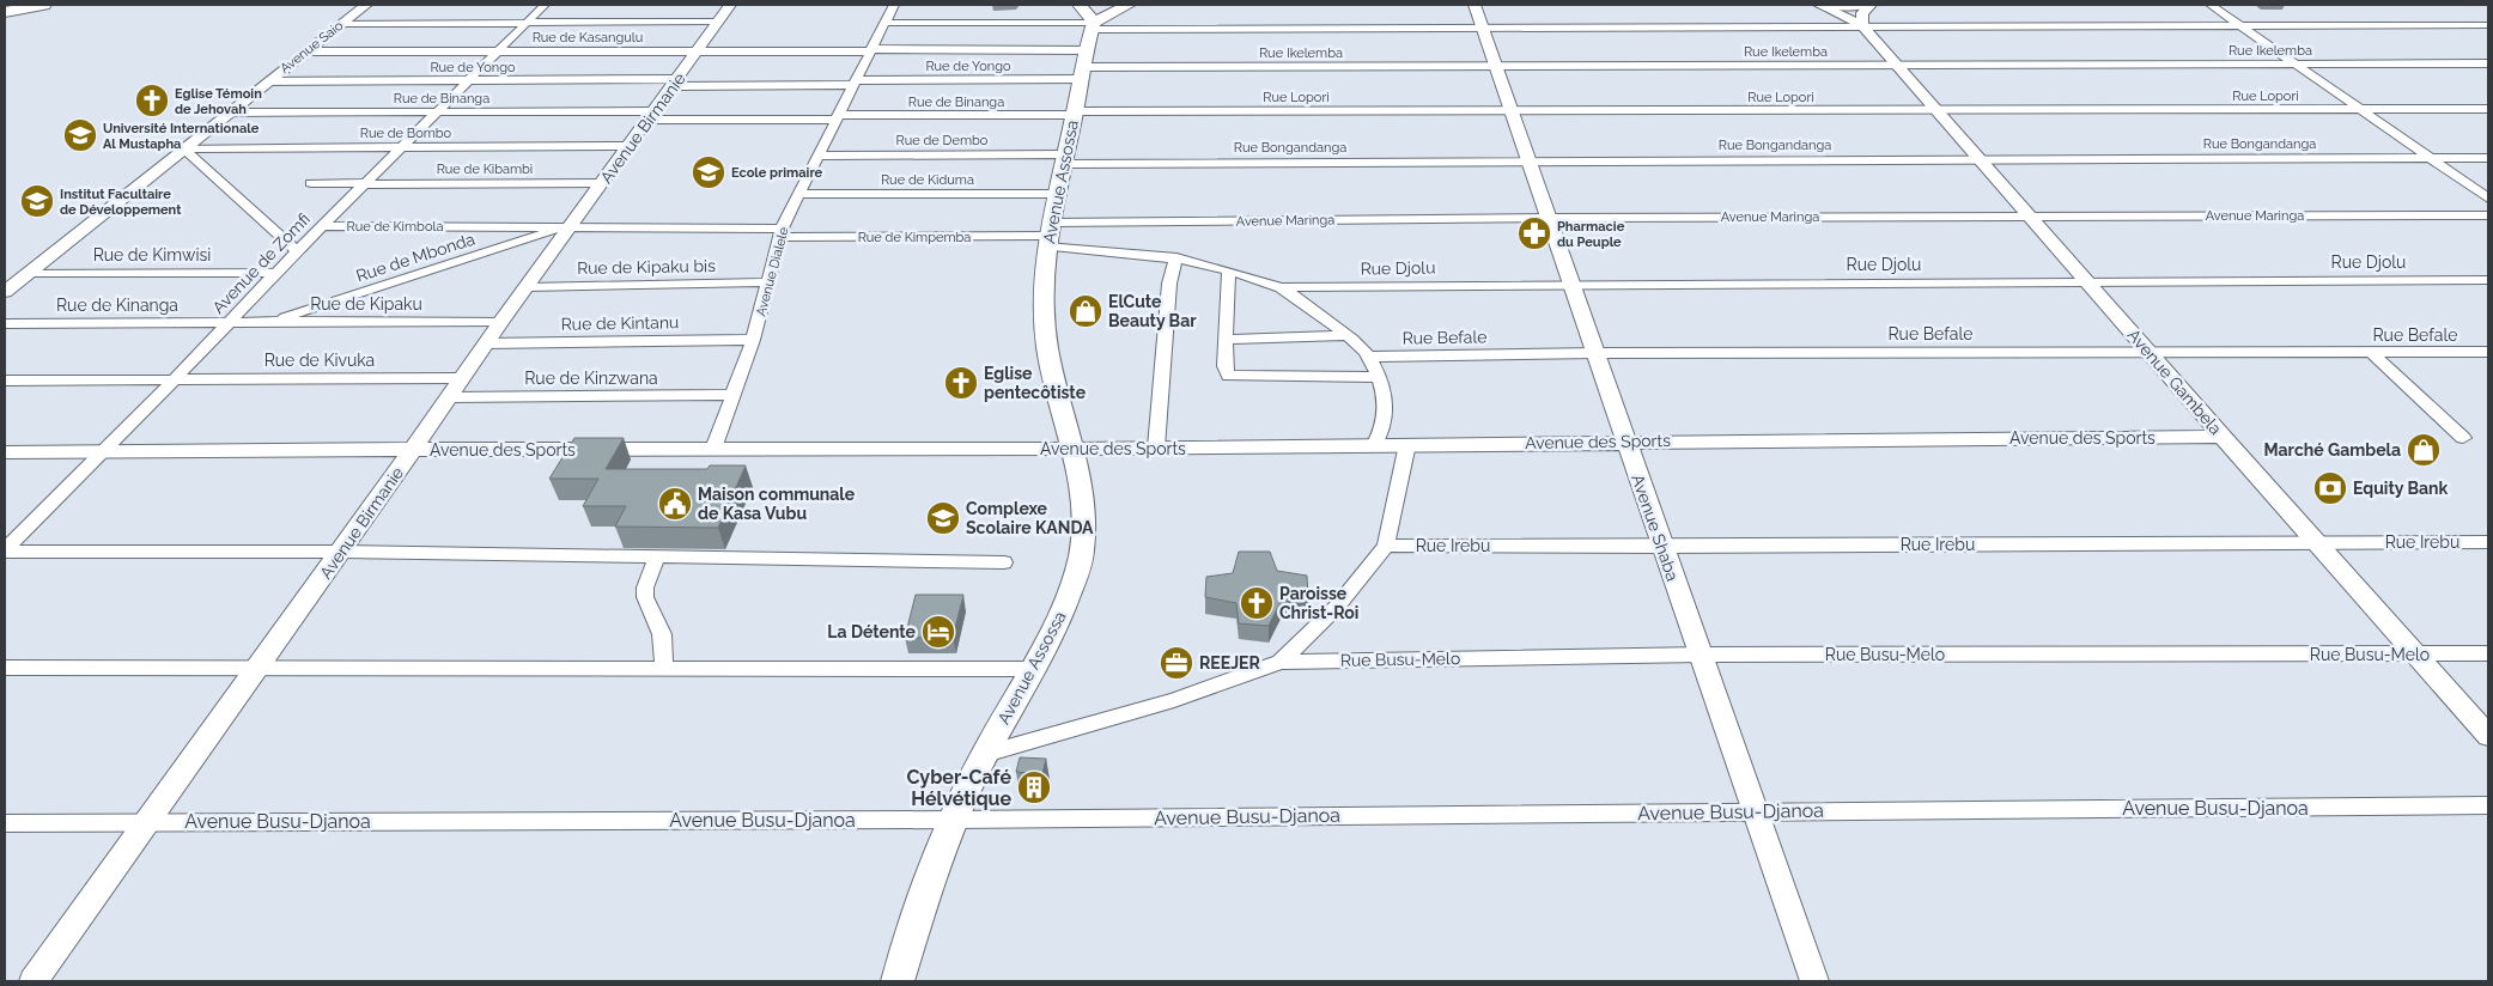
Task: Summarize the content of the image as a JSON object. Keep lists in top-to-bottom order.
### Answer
{
  "streets": {
    "main road": ["Avenue Assossa"],
    "street": [
      "Rue de Kasangulu",
      "Avenue Saio",
      "Rue Ikelemba",
      "Rue de Yongo",
      "Rue Lopori",
      "Rue de Binanga",
      "Avenue Birmanie",
      "Rue de Bombo",
      "Rue de Dembo",
      "Rue Bongandanga",
      "Rue de Kibambi",
      "Rue de Kiduma",
      "Avenue Maringa",
      "Rue de Kimbola",
      "Rue de Kimpemba",
      "Rue de Kimwisi",
      "Rue de Mbonda",
      "Rue Djolu",
      "Avenue de Zomfi",
      "Rue de Kipaku bis",
      "Avenue Dialele",
      "Rue de Kipaku",
      "Rue de Kinanga",
      "Rue de Kintanu",
      "Rue Befale",
      "Rue de Kivuka",
      "Rue de Kinzwana",
      "Avenue Gambela",
      "Avenue des Sports",
      "Avenue Shaba",
      "Rue Irebu",
      "Rue Busu-Melo",
      "Avenue Busu-Djanoa"
    ]
  },
  "crossings": [
    ["Rue de Kasangulu", "Avenue Saio"],
    ["Rue de Kasangulu", "Rue Ikelemba"],
    ["Rue de Kasangulu", "Rue de Yongo"],
    ["Rue de Kasangulu", "Avenue Birmanie"],
    ["Rue de Kasangulu", "Avenue Assossa"],
    ["Rue de Kasangulu", "Avenue de Zomfi"],
    ["Rue de Kasangulu", "Avenue Dialele"],
    ["Avenue Saio", "Rue de Yongo"],
    ["Avenue Saio", "Rue de Binanga"],
    ["Avenue Saio", "Rue de Bombo"],
    ["Avenue Saio", "Rue de Kimwisi"],
    ["Rue Ikelemba", "Rue de Yongo"],
    ["Rue Ikelemba", "Avenue Assossa"],
    ["Rue Ikelemba", "Avenue Gambela"],
    ["Rue Ikelemba", "Avenue Shaba"],
    ["Rue de Yongo", "Avenue Birmanie"],
    ["Rue de Yongo", "Avenue Assossa"],
    ["Rue de Yongo", "Avenue de Zomfi"],
    ["Rue de Yongo", "Avenue Dialele"],
    ["Rue Lopori", "Rue de Binanga"],
    ["Rue Lopori", "Avenue Assossa"],
    ["Rue Lopori", "Avenue Gambela"],
    ["Rue Lopori", "Avenue Shaba"],
    ["Rue de Binanga", "Avenue Birmanie"],
    ["Rue de Binanga", "Avenue Assossa"],
    ["Rue de Binanga", "Avenue de Zomfi"],
    ["Rue de Binanga", "Avenue Dialele"],
    ["Avenue Birmanie", "Rue de Bombo"],
    ["Avenue Birmanie", "Rue de Kibambi"],
    ["Avenue Birmanie", "Rue de Kimbola"],
    ["Avenue Birmanie", "Rue de Kimpemba"],
    ["Avenue Birmanie", "Rue de Mbonda"],
    ["Avenue Birmanie", "Rue de Kipaku bis"],
    ["Avenue Birmanie", "Rue de Kipaku"],
    ["Avenue Birmanie", "Rue de Kintanu"],
    ["Avenue Birmanie", "Rue de Kivuka"],
    ["Avenue Birmanie", "Rue de Kinzwana"],
    ["Avenue Birmanie", "Avenue des Sports"],
    ["Avenue Birmanie", "Avenue Busu-Djanoa"],
    ["Rue de Bombo", "Avenue de Zomfi"],
    ["Rue de Dembo", "Rue Bongandanga"],
    ["Rue de Dembo", "Avenue Assossa"],
    ["Rue de Dembo", "Avenue Dialele"],
    ["Rue Bongandanga", "Avenue Assossa"],
    ["Rue Bongandanga", "Avenue Gambela"],
    ["Rue Bongandanga", "Avenue Shaba"],
    ["Rue de Kibambi", "Avenue de Zomfi"],
    ["Rue de Kiduma", "Avenue Assossa"],
    ["Rue de Kiduma", "Avenue Dialele"],
    ["Avenue Assossa", "Avenue Maringa"],
    ["Avenue Assossa", "Rue de Kimpemba"],
    ["Avenue Assossa", "Avenue des Sports"],
    ["Avenue Assossa", "Avenue Busu-Djanoa"],
    ["Avenue Maringa", "Rue de Kimpemba"],
    ["Avenue Maringa", "Avenue Gambela"],
    ["Avenue Maringa", "Avenue Shaba"],
    ["Rue de Kimbola", "Rue de Kimpemba"],
    ["Rue de Kimbola", "Rue de Mbonda"],
    ["Rue de Kimbola", "Avenue de Zomfi"],
    ["Rue de Kimpemba", "Rue de Mbonda"],
    ["Rue de Kimpemba", "Avenue Dialele"],
    ["Rue de Kimwisi", "Avenue de Zomfi"],
    ["Rue de Mbonda", "Rue de Kipaku"],
    ["Rue Djolu", "Avenue Gambela"],
    ["Rue Djolu", "Avenue Shaba"],
    ["Avenue de Zomfi", "Rue de Kipaku"],
    ["Avenue de Zomfi", "Rue de Kinanga"],
    ["Avenue de Zomfi", "Rue de Kivuka"],
    ["Avenue de Zomfi", "Avenue des Sports"],
    ["Rue de Kipaku bis", "Avenue Dialele"],
    ["Avenue Dialele", "Rue de Kintanu"],
    ["Avenue Dialele", "Rue de Kinzwana"],
    ["Avenue Dialele", "Avenue des Sports"],
    ["Rue de Kipaku", "Rue de Kinanga"],
    ["Rue Befale", "Avenue Gambela"],
    ["Rue Befale", "Avenue Shaba"],
    ["Avenue Gambela", "Avenue des Sports"],
    ["Avenue Gambela", "Rue Irebu"],
    ["Avenue Gambela", "Rue Busu-Melo"],
    ["Avenue des Sports", "Avenue Shaba"],
    ["Avenue Shaba", "Rue Irebu"],
    ["Avenue Shaba", "Rue Busu-Melo"],
    ["Avenue Shaba", "Avenue Busu-Djanoa"]
  ],
  "places": {
    "church": ["Eglise Témoin de Jehovah", "Eglise pentecôtiste", "Paroisse Christ-Roi"],
    "school or university": [
      "Université Internationale Al Mustapha",
      "Ecole primaire",
      "Institut Facultaire de Développement",
      "Complexe Scolaire KANDA"
    ],
    "pharmacy": ["Pharmacie du Peuple"],
    "shop": ["ElCute Beauty Bar", "Marché Gambela"],
    "bank": ["Equity Bank"],
    "public building": ["Maison communale de Kasa Vubu"],
    "hotel": ["La Détente"],
    "office": ["REEJER"],
    "building": ["Cyber-Café Hélvétique"]
  }
}
